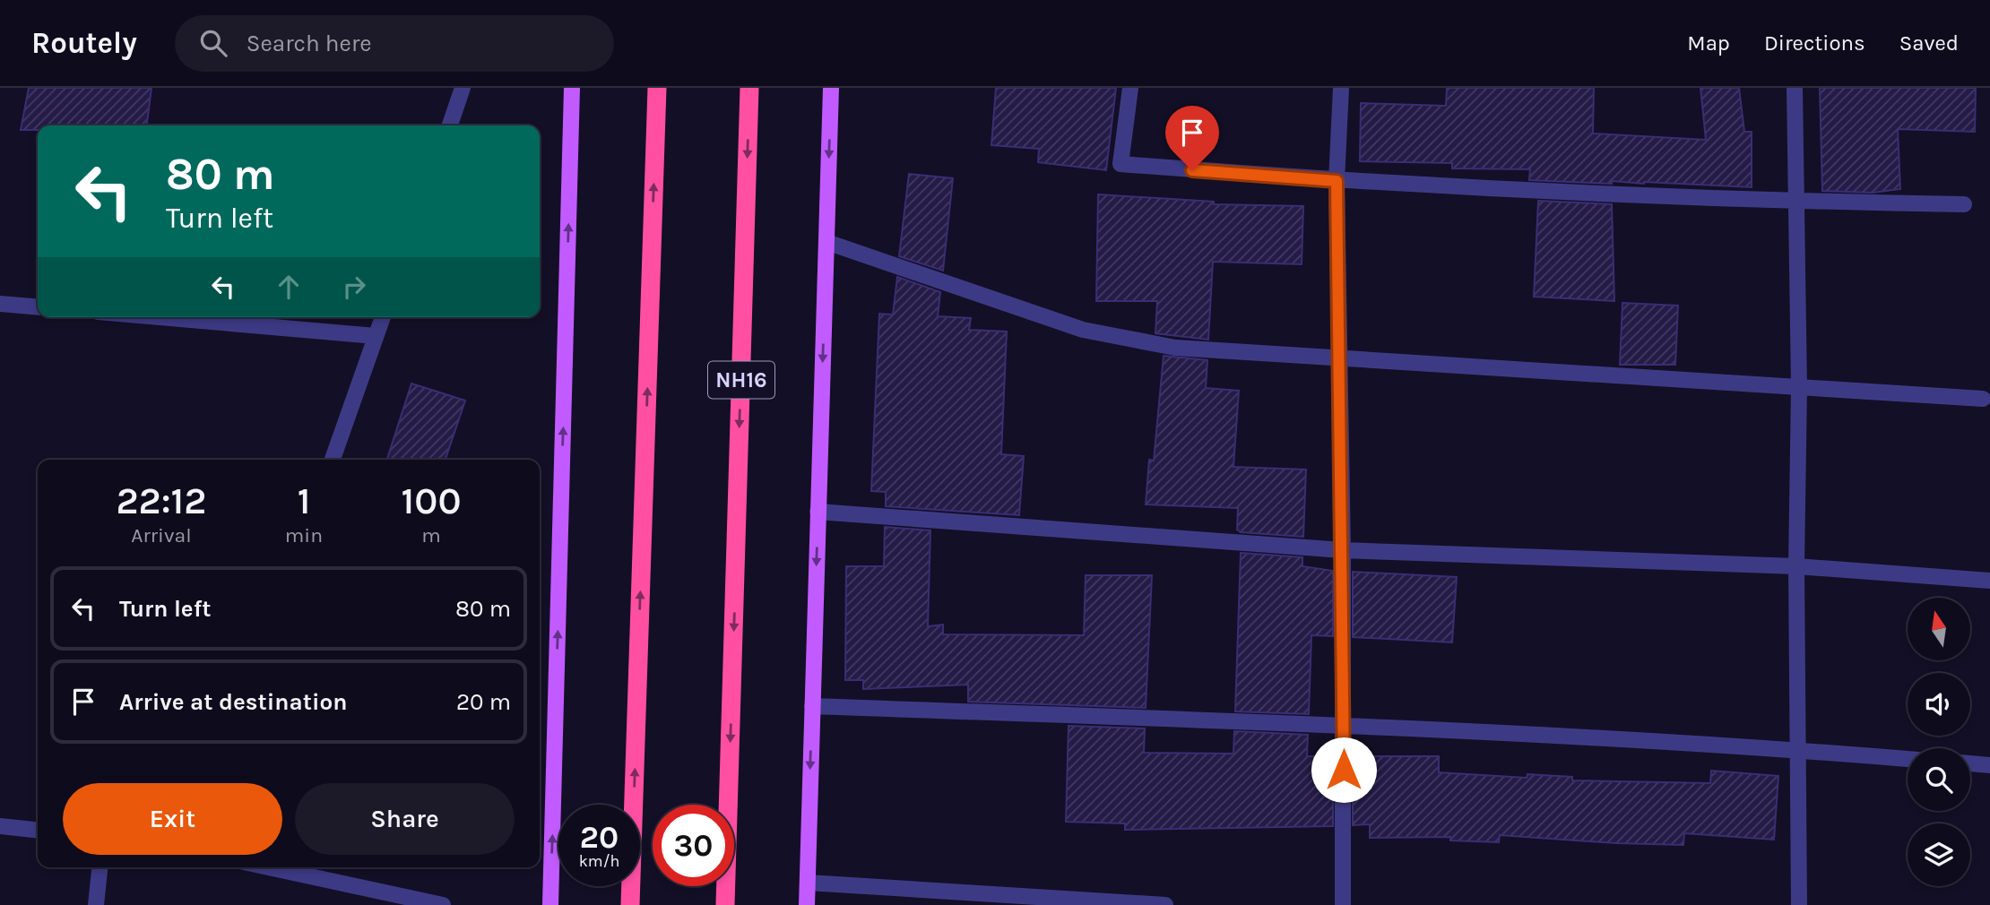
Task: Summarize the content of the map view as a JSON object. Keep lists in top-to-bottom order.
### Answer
{
  "streets": {
    "highway": ["NH16"]
  },
  "north": "top",
  "page": {
    "header": "Routely",
    "search": "Search here",
    "nav": ["Map", "Directions", "Saved"],
    "turn": ["80 m", "Turn left"],
    "eta": [
      "22:12",
      "Arrival",
      "1",
      "min",
      "100",
      "m"
    ],
    "list": [
      {
        "name": "Turn left",
        "value": "80 m"
      },
      {
        "name": "Arrive at destination",
        "value": "20 m"
      }
    ],
    "buttons": ["Exit", "Share"],
    "speed": "20 km/h",
    "limit": "30"
  }
}
